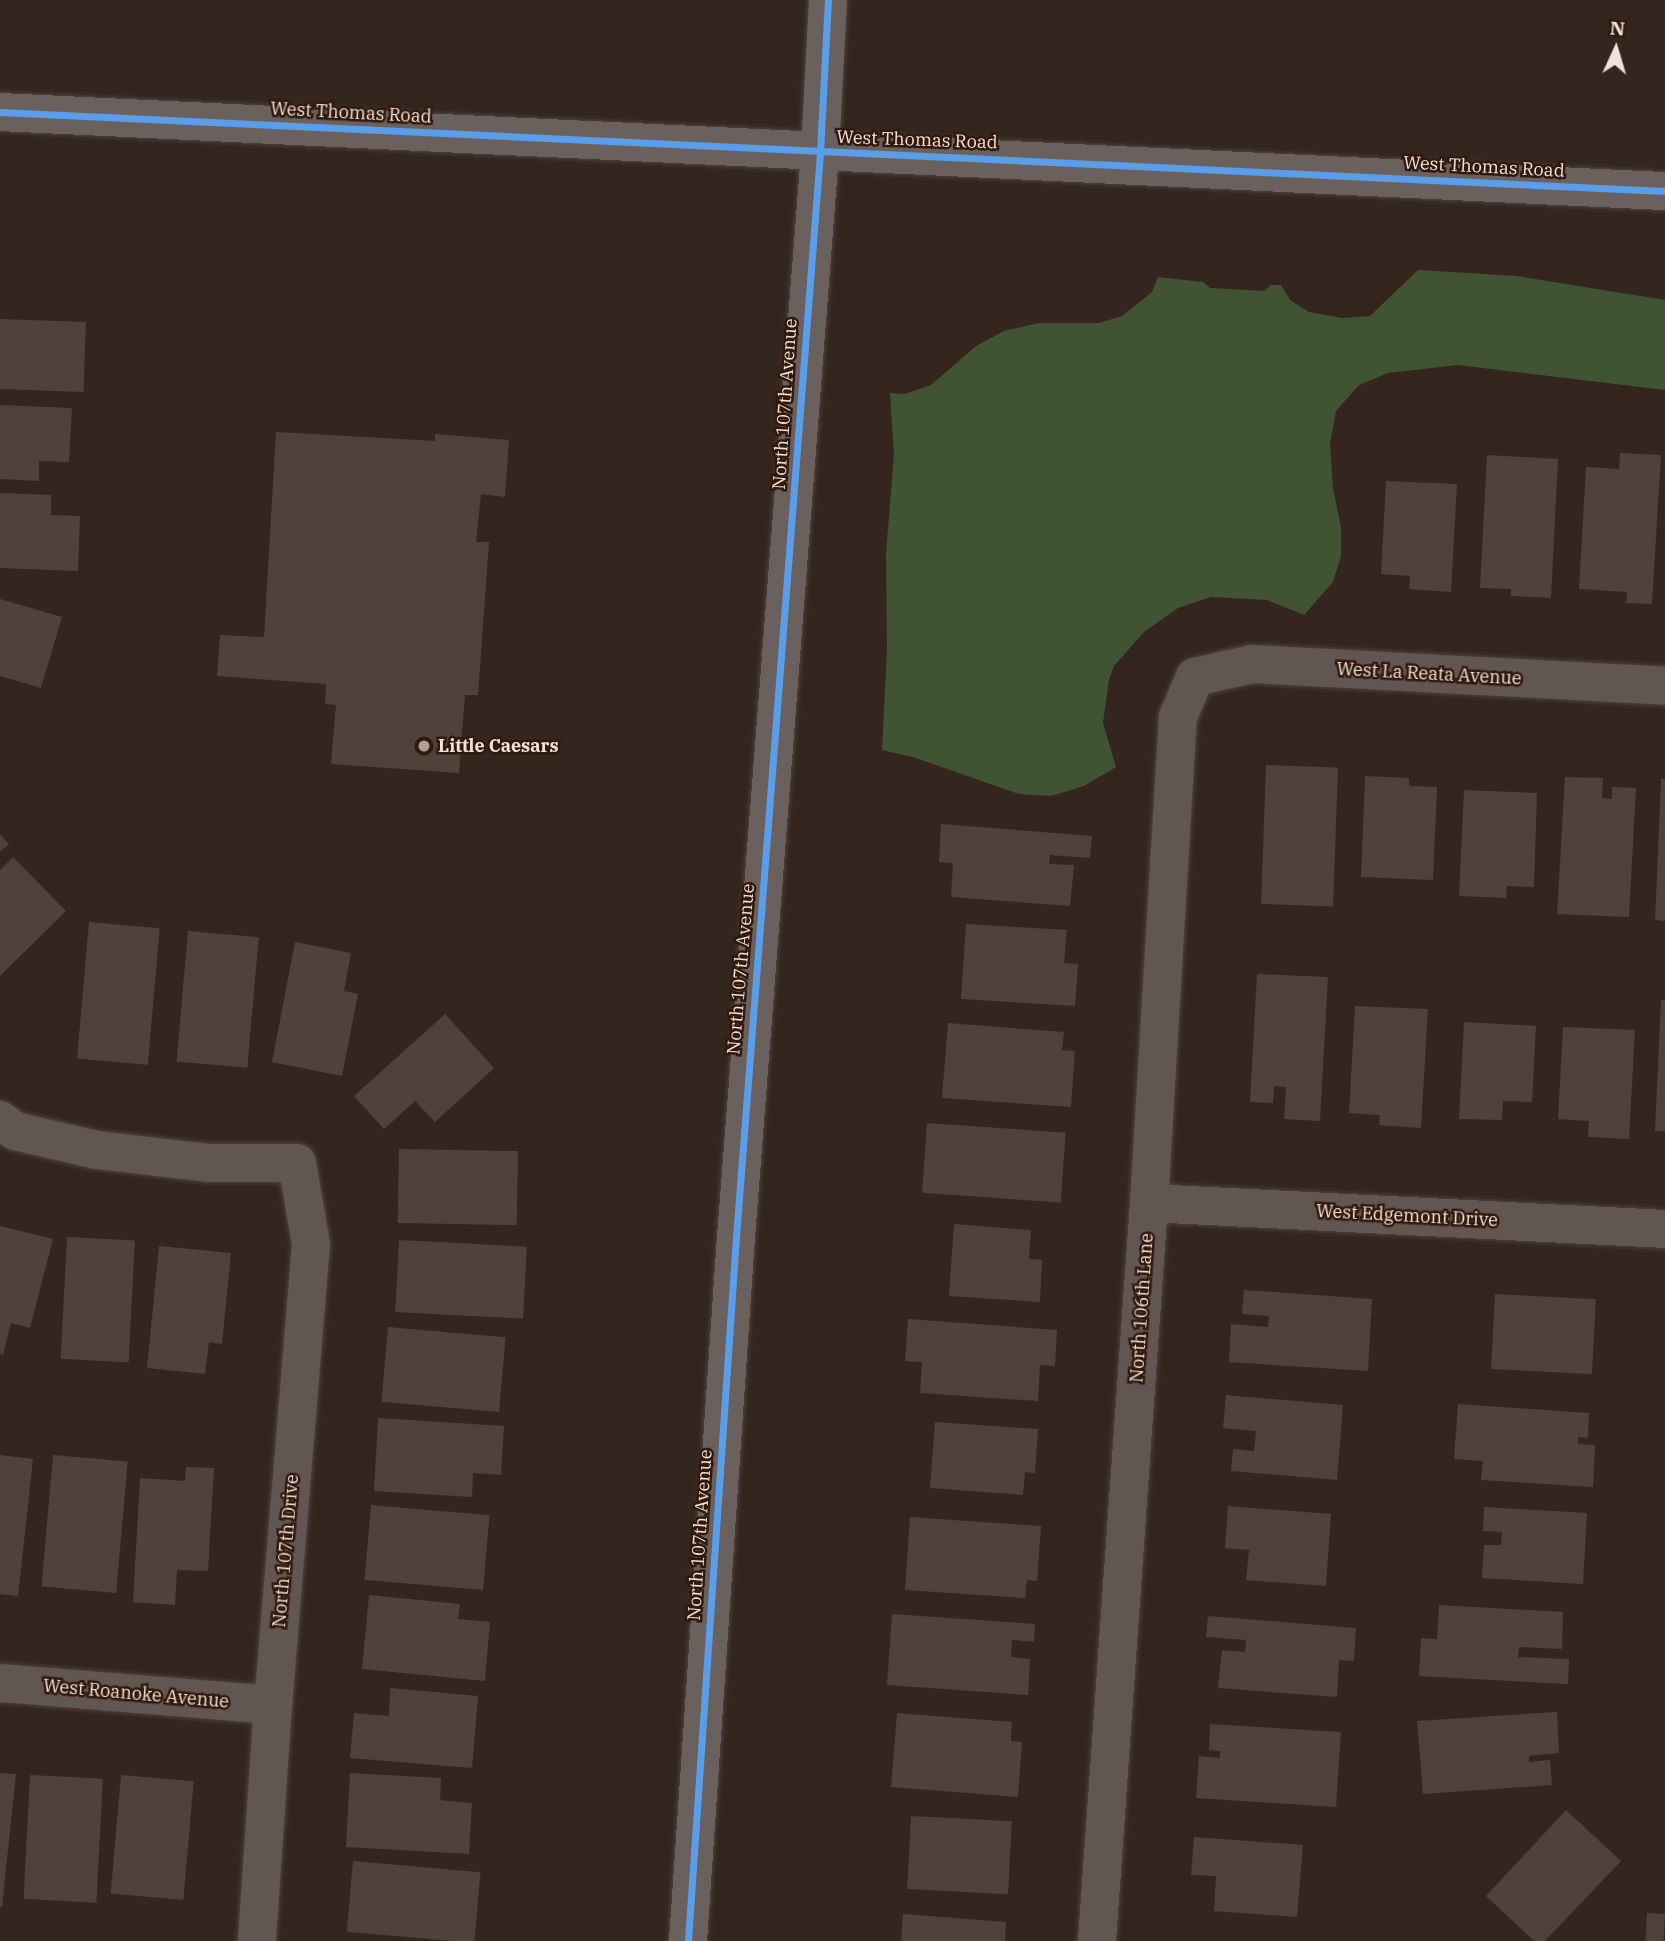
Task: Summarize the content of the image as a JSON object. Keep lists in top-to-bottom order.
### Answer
{
  "streets": {
    "main road": ["West Thomas Road", "North 107th Avenue"],
    "street": [
      "West La Reata Avenue",
      "West Edgemont Drive",
      "North 106th Lane",
      "North 107th Drive",
      "West Roanoke Avenue"
    ]
  },
  "crossings": [
    ["West Thomas Road", "North 107th Avenue"],
    ["West La Reata Avenue", "North 106th Lane"],
    ["West Edgemont Drive", "North 106th Lane"],
    ["North 107th Drive", "West Roanoke Avenue"]
  ],
  "places": ["Little Caesars"],
  "north": "top"
}
